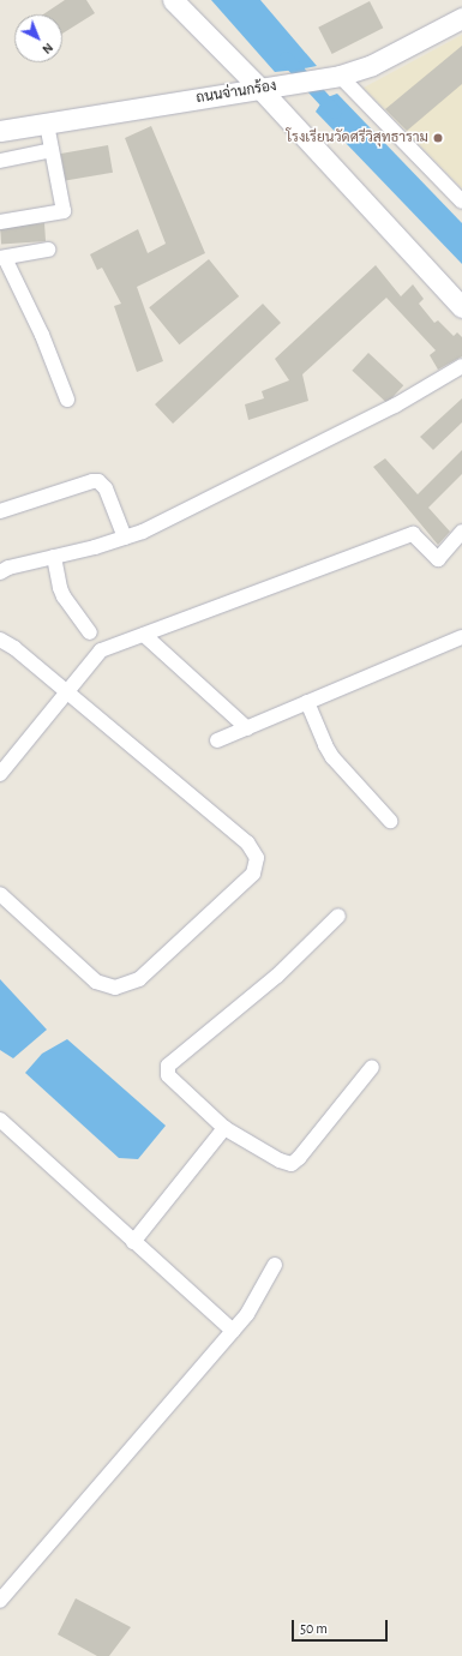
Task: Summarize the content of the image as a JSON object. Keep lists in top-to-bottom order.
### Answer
{
  "streets": {
    "street": ["ถนนจ่านกร้อง"]
  },
  "places": ["โรงเรียนวัดศรีวิสุทธาราม"],
  "scale_bar": "50 m",
  "north": "bottom right"
}
